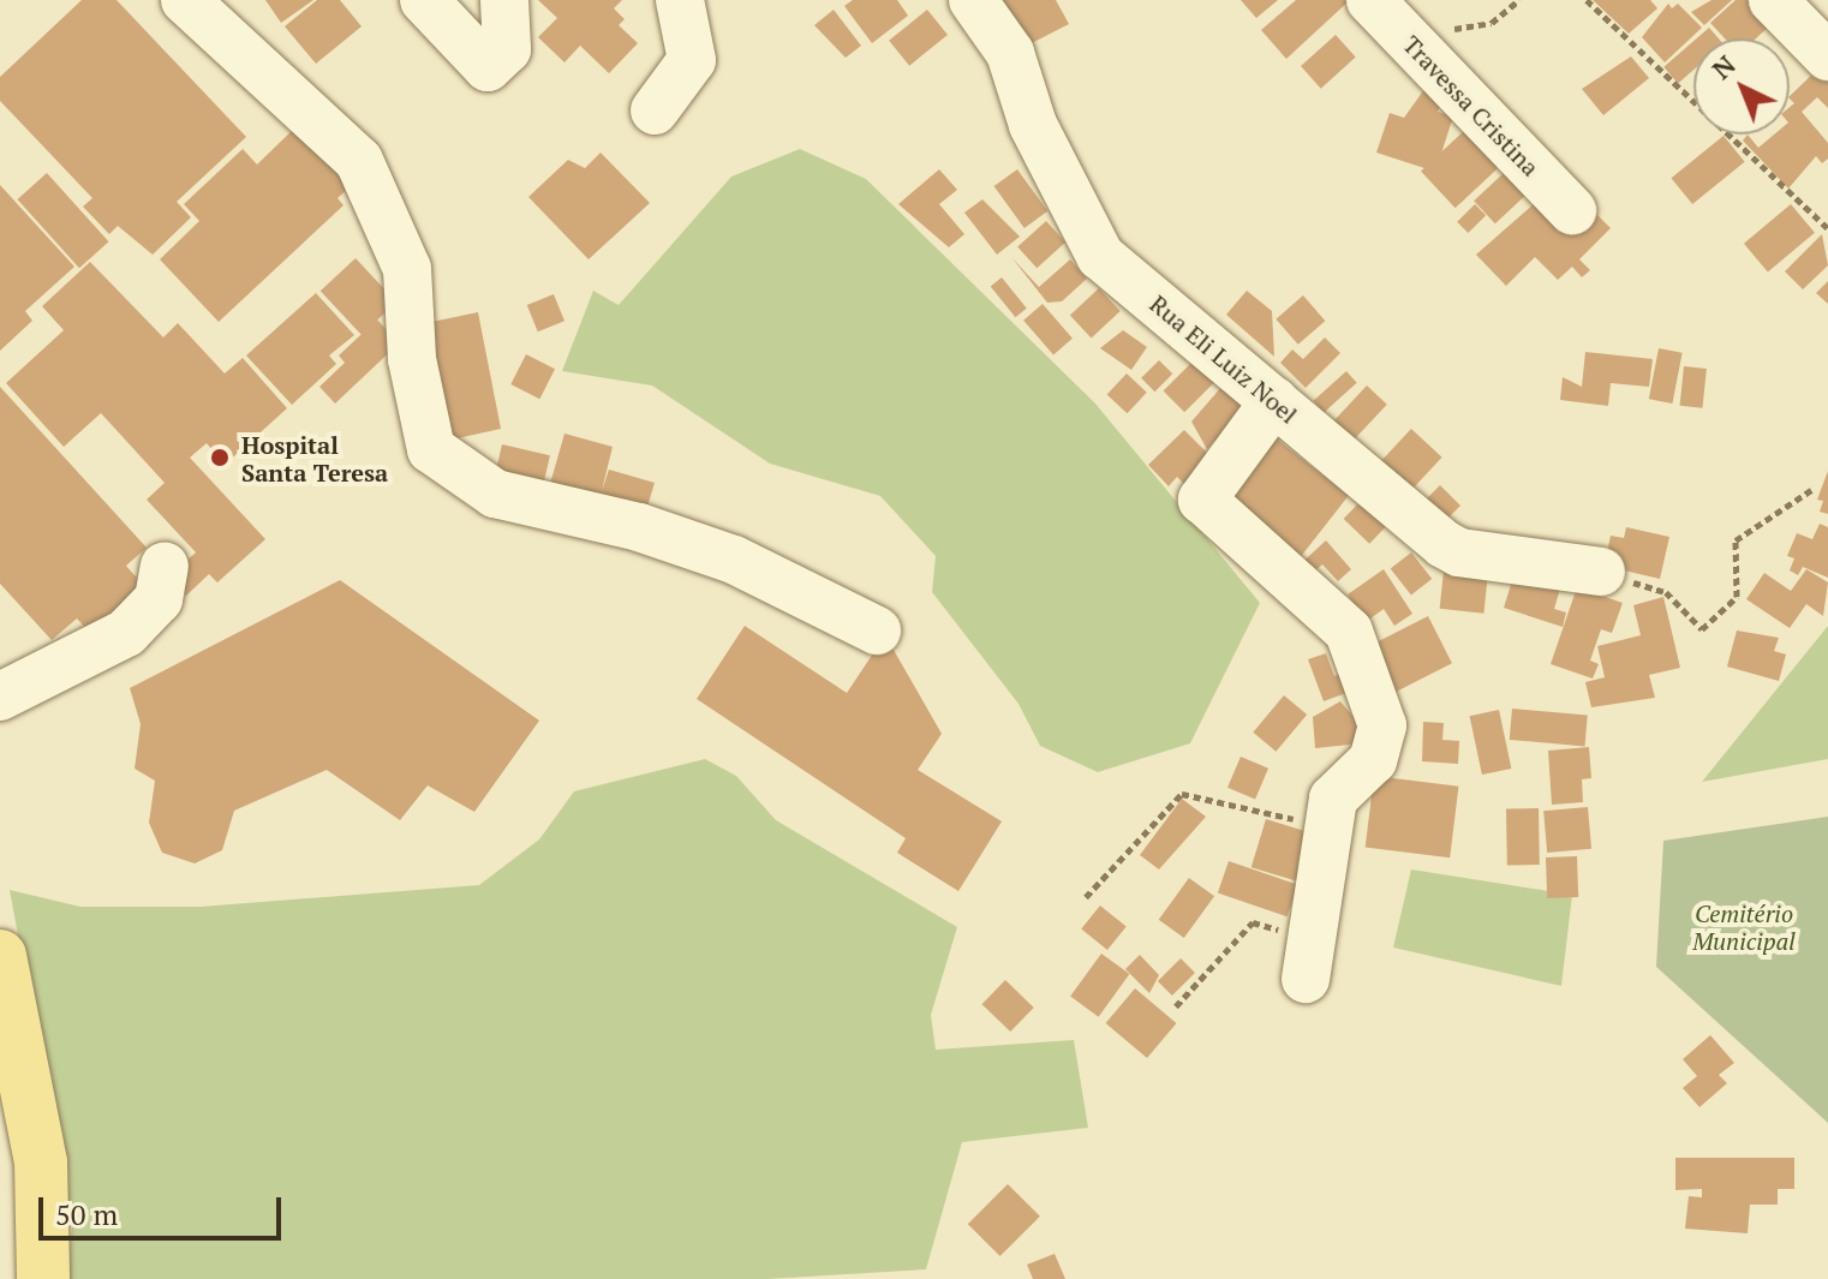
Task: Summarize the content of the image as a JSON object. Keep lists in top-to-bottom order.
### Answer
{
  "streets": {
    "street": ["Travessa Cristina", "Rua Eli Luiz Noel"]
  },
  "parks": ["Cemitério Municipal"],
  "places": ["Hospital Santa Teresa"],
  "scale_bar": "50 m",
  "north": "top left"
}
